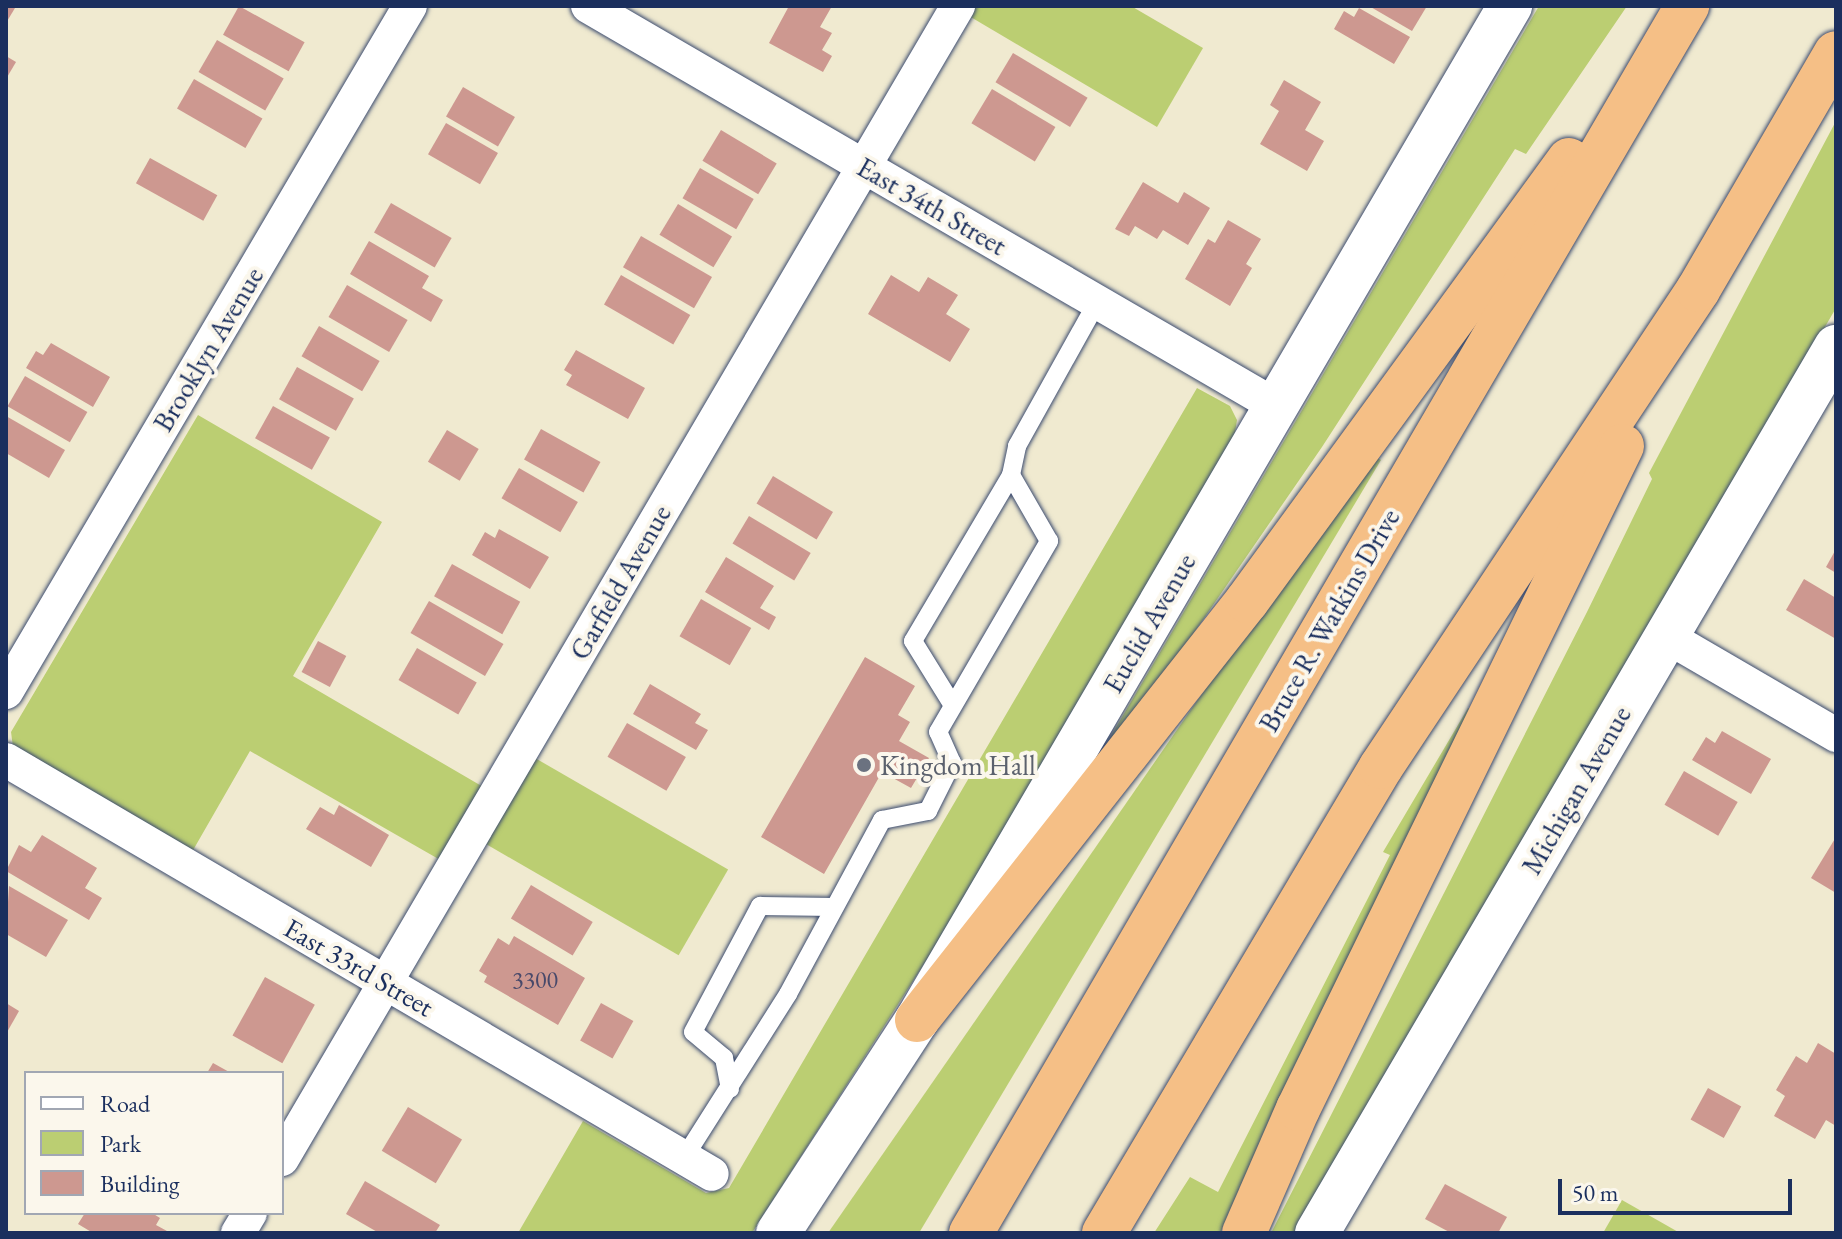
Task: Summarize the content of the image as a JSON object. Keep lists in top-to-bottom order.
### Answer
{
  "streets": {
    "highway": ["Bruce R. Watkins Drive"],
    "street": [
      "East 34th Street",
      "Brooklyn Avenue",
      "Garfield Avenue",
      "Euclid Avenue",
      "Michigan Avenue",
      "East 33rd Street"
    ]
  },
  "crossings": [
    ["East 34th Street", "Garfield Avenue"],
    ["East 34th Street", "Euclid Avenue"],
    ["Garfield Avenue", "East 33rd Street"]
  ],
  "places": ["Kingdom Hall"],
  "house_numbers": ["3300"],
  "legend": ["Road", "Park", "Building"],
  "scale_bar": "50 m"
}
